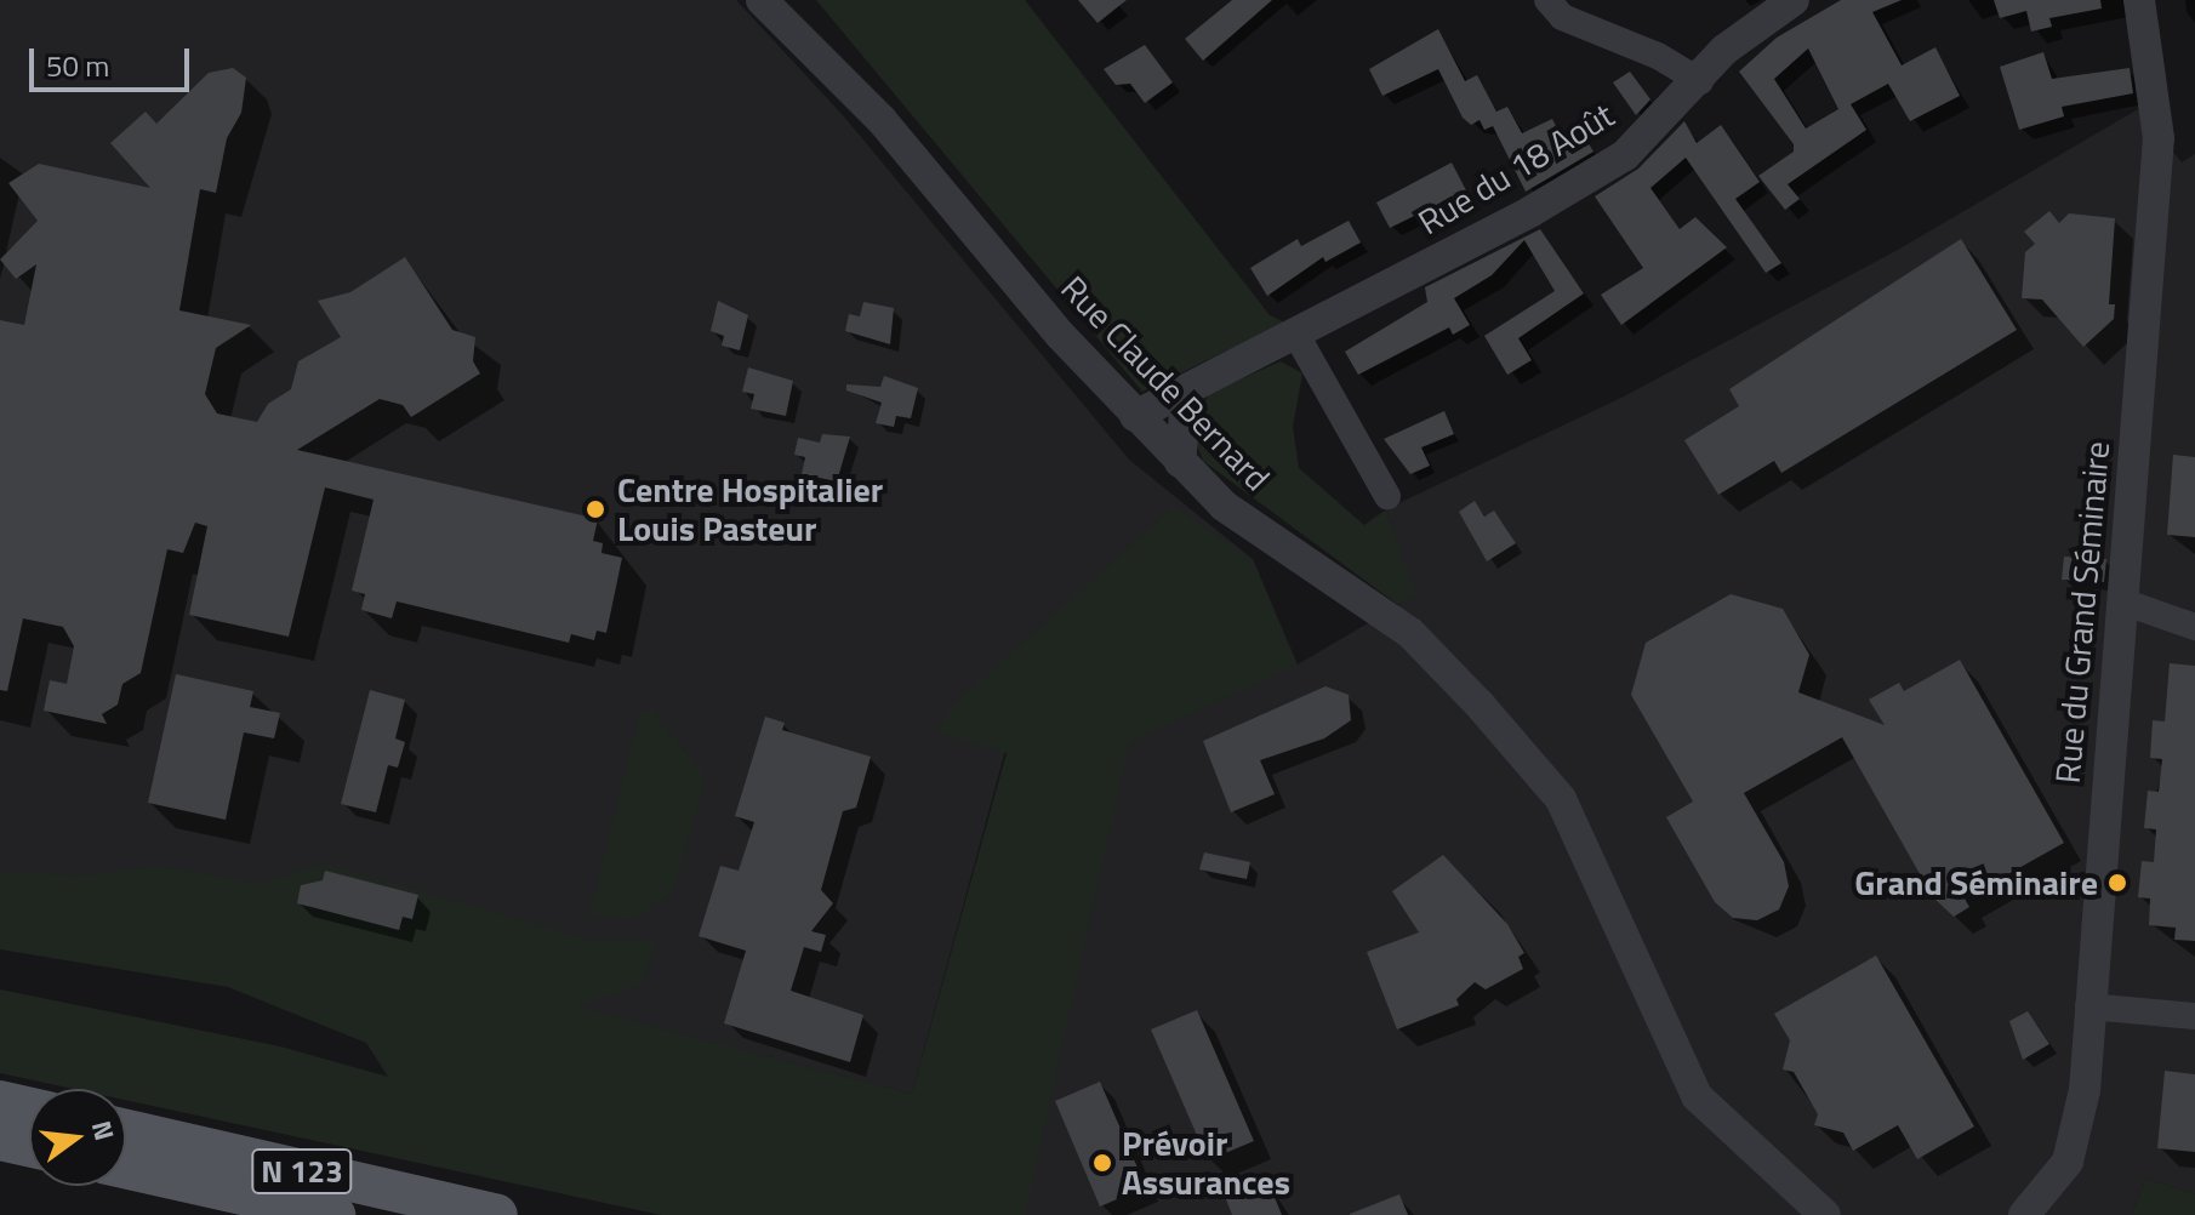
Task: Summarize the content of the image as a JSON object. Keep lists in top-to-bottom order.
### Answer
{
  "streets": {
    "main road": ["N 123"],
    "street": ["Rue du 18 Août", "Rue Claude Bernard", "Rue du Grand Séminaire"]
  },
  "crossings": [
    ["Rue du 18 Août", "Rue Claude Bernard"]
  ],
  "places": ["Centre Hospitalier Louis Pasteur", "Grand Séminaire", "Prévoir Assurances"],
  "scale_bar": "50 m",
  "north": "right"
}
